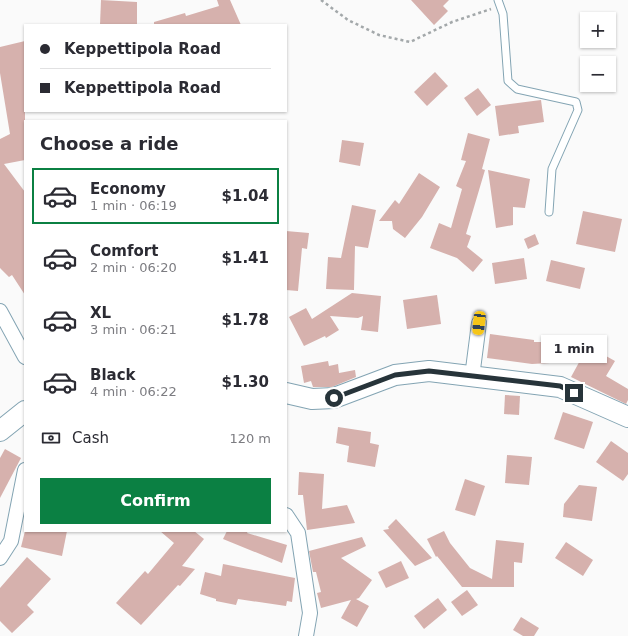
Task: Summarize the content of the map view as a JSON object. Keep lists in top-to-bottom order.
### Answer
{
  "page": {
    "map_buttons": ["+", "−"],
    "banner": ["Keppettipola Road", "Keppettipola Road"],
    "heading": "Choose a ride",
    "list": [
      {
        "name": "Economy",
        "note": "1 min · 06:19",
        "value": "$1.04"
      },
      {
        "name": "Comfort",
        "note": "2 min · 06:20",
        "value": "$1.41"
      },
      {
        "name": "XL",
        "note": "3 min · 06:21",
        "value": "$1.78"
      },
      {
        "name": "Black",
        "note": "4 min · 06:22",
        "value": "$1.30"
      }
    ],
    "bubble": "1 min",
    "pay": ["Cash", "120 m"],
    "buttons": "Confirm"
  }
}
